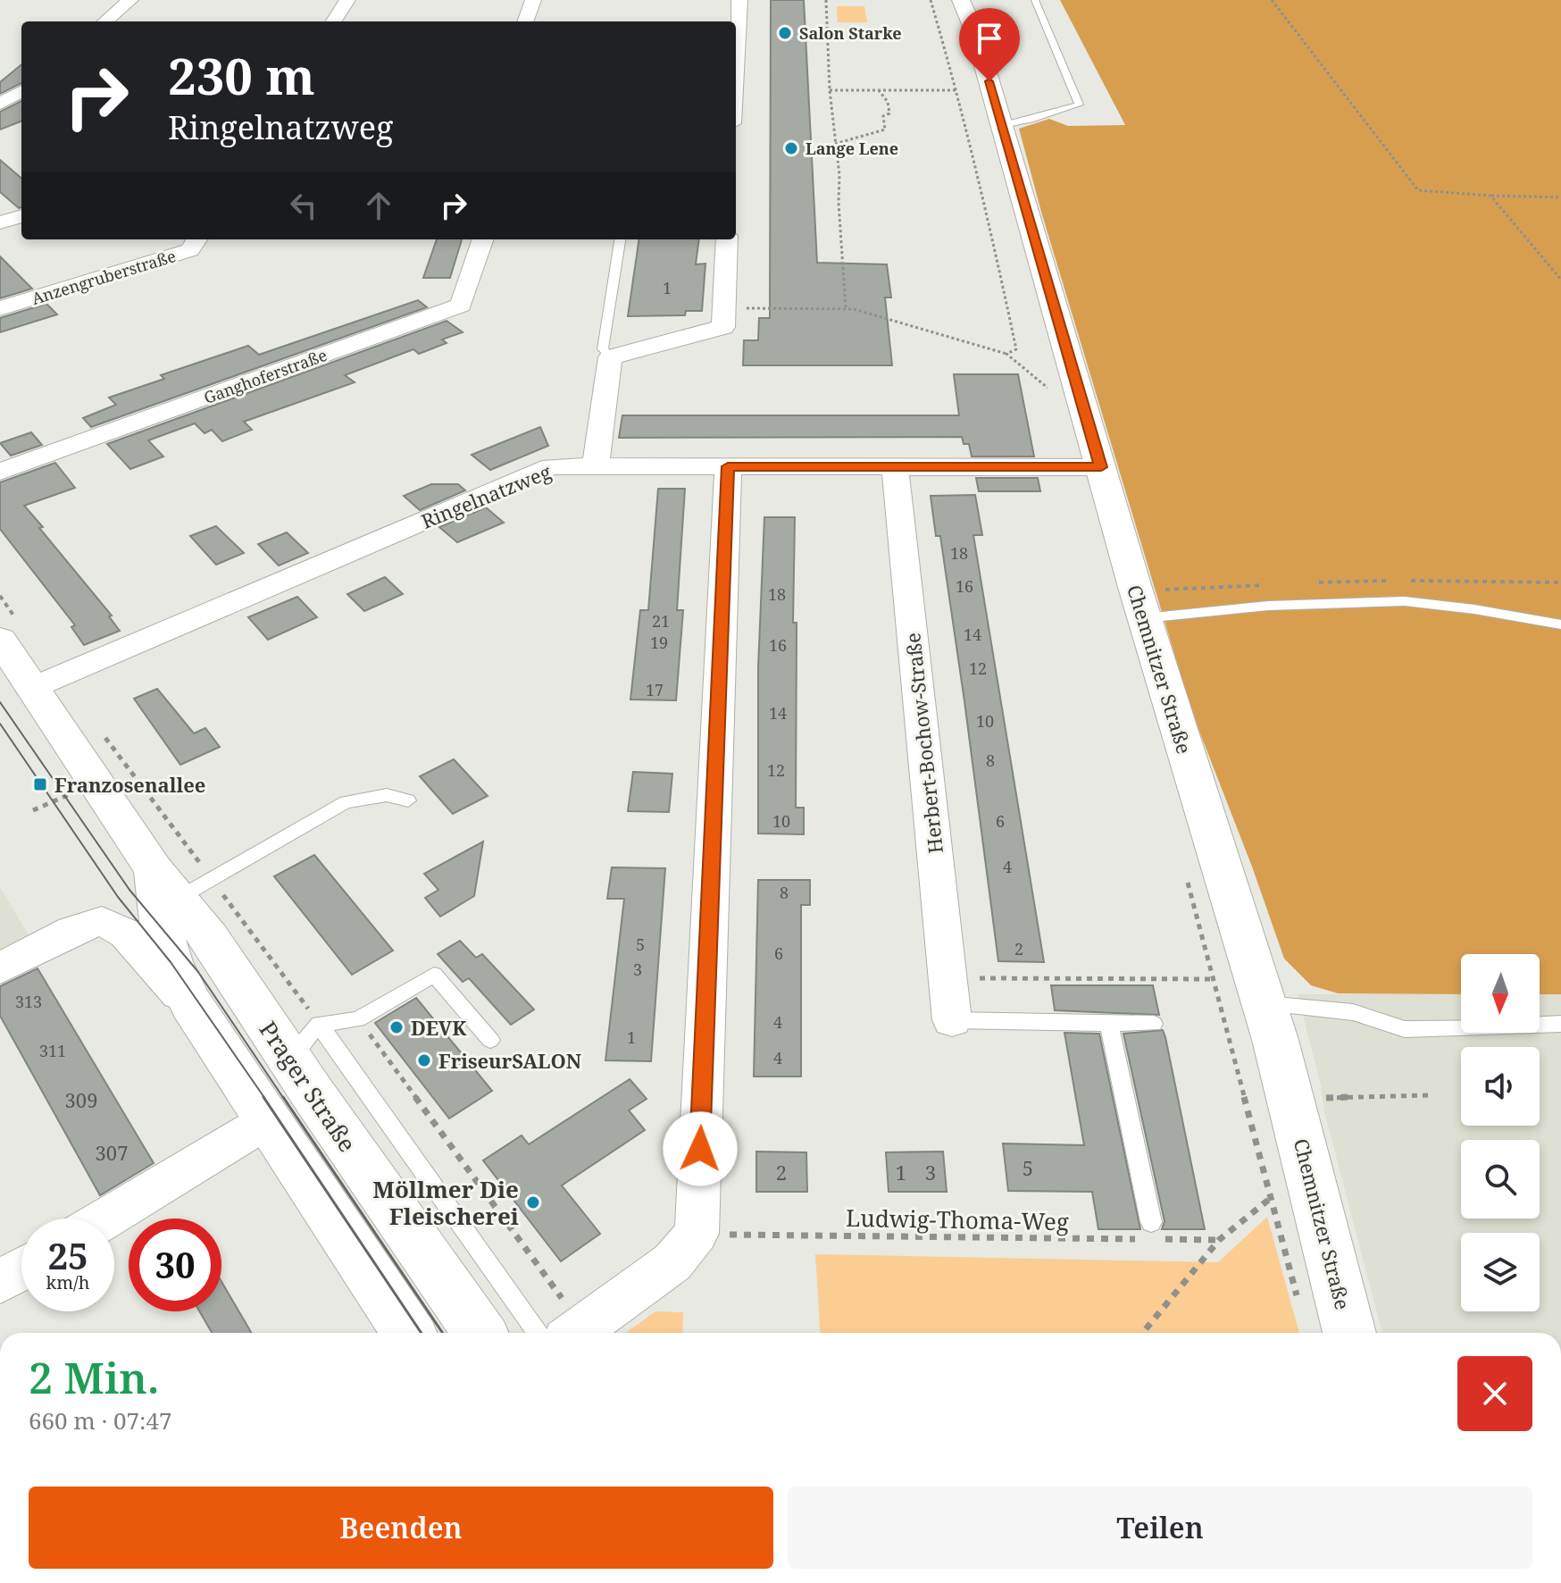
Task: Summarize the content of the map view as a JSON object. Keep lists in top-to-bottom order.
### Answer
{
  "streets": {
    "main road": ["Chemnitzer Straße", "Prager Straße"],
    "street": [
      "Anzengruberstraße",
      "Ganghoferstraße",
      "Ringelnatzweg",
      "Herbert-Bochow-Straße"
    ],
    "path": ["Ludwig-Thoma-Weg"]
  },
  "crossings": [
    ["Ringelnatzweg", "Chemnitzer Straße"],
    ["Ringelnatzweg", "Herbert-Bochow-Straße"],
    ["Ringelnatzweg", "Prager Straße"]
  ],
  "places": {
    "other": [
      "Salon Starke",
      "Lange Lene",
      "DEVK",
      "FriseurSALON",
      "Möllmer Die Fleischerei"
    ],
    "transit": ["Franzosenallee"]
  },
  "house_numbers": [
    "1",
    "18",
    "16",
    "18",
    "21",
    "14",
    "19",
    "16",
    "12",
    "17",
    "14",
    "10",
    "8",
    "12",
    "10",
    "6",
    "4",
    "8",
    "5",
    "2",
    "6",
    "3",
    "313",
    "4",
    "1",
    "311",
    "4",
    "309",
    "307",
    "5",
    "2",
    "1",
    "3"
  ],
  "north": "bottom",
  "page": {
    "turn": ["230 m", "Ringelnatzweg"],
    "speed": "25 km/h",
    "limit": "30",
    "heading": ["2 Min.", "660 m · 07:47"],
    "buttons": ["Beenden", "Teilen"]
  }
}
